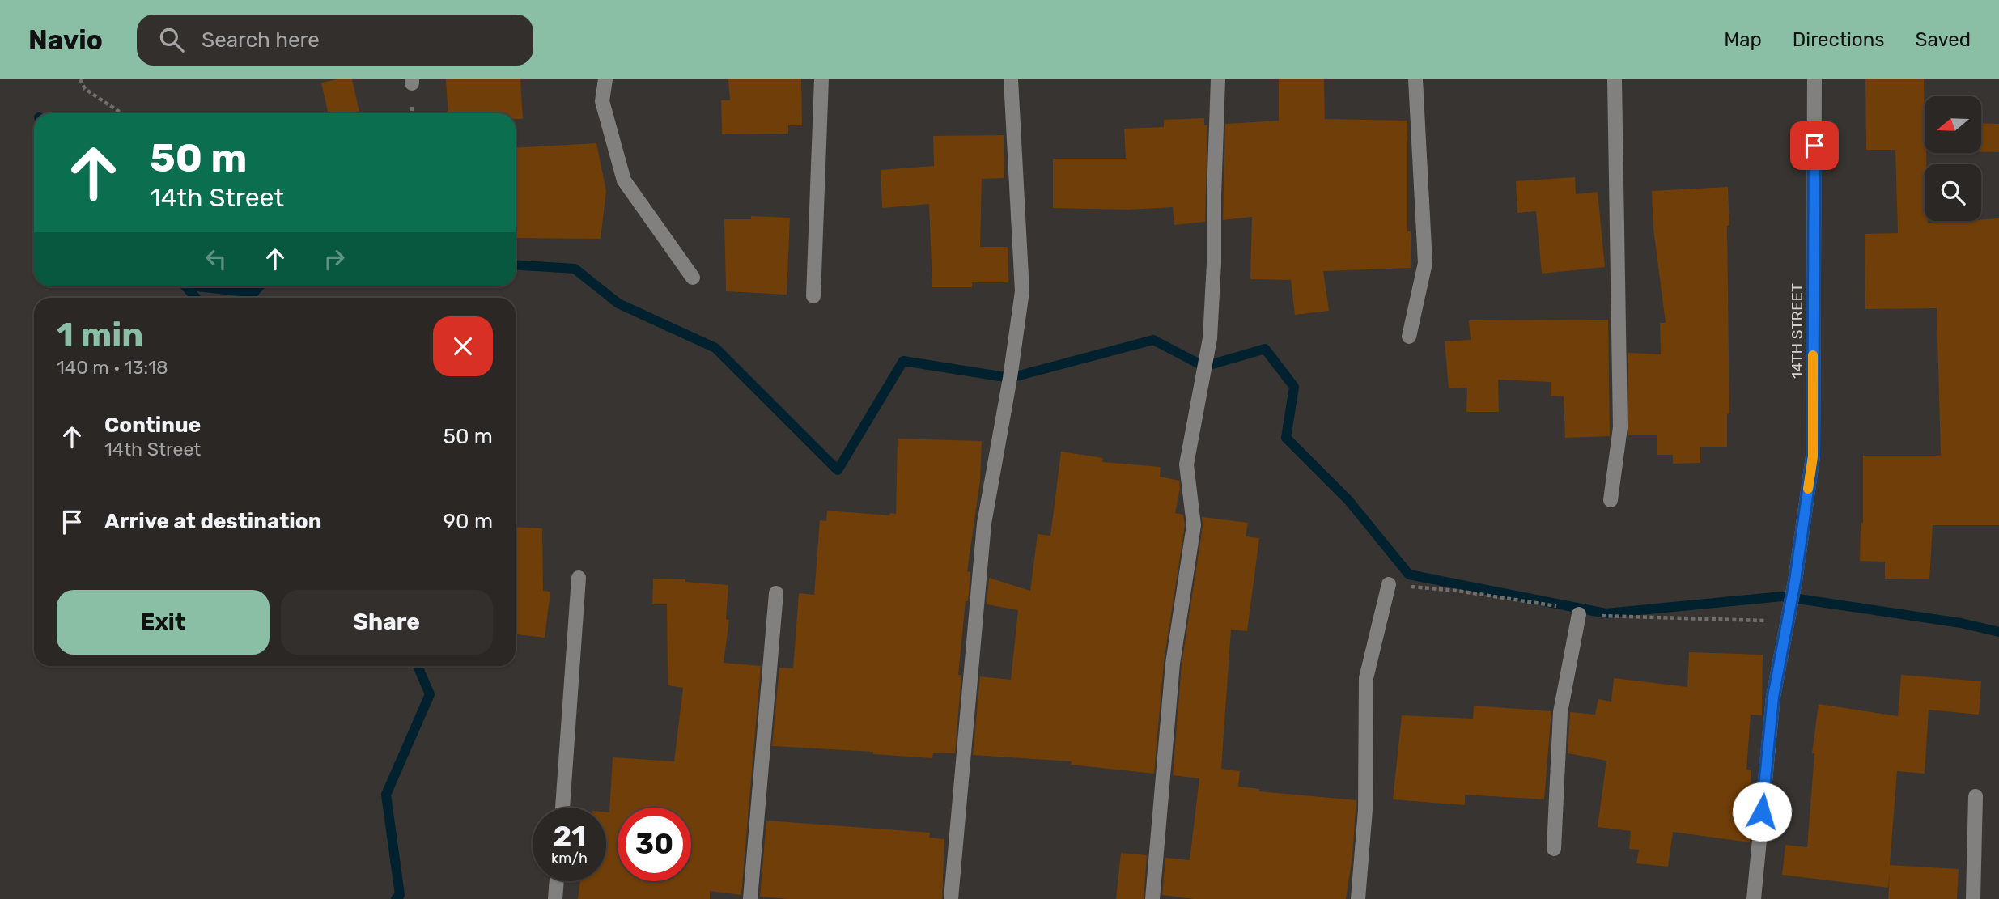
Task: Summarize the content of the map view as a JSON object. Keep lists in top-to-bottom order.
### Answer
{
  "streets": {
    "street": ["14TH STREET"]
  },
  "north": "left",
  "page": {
    "header": "Navio",
    "search": "Search here",
    "nav": ["Map", "Directions", "Saved"],
    "turn": ["50 m", "14th Street"],
    "heading": ["1 min", "140 m · 13:18"],
    "list": [
      {
        "name": "Continue",
        "note": "14th Street",
        "value": "50 m"
      },
      {
        "name": "Arrive at destination",
        "value": "90 m"
      }
    ],
    "buttons": ["Exit", "Share"],
    "speed": "21 km/h",
    "limit": "30"
  }
}
